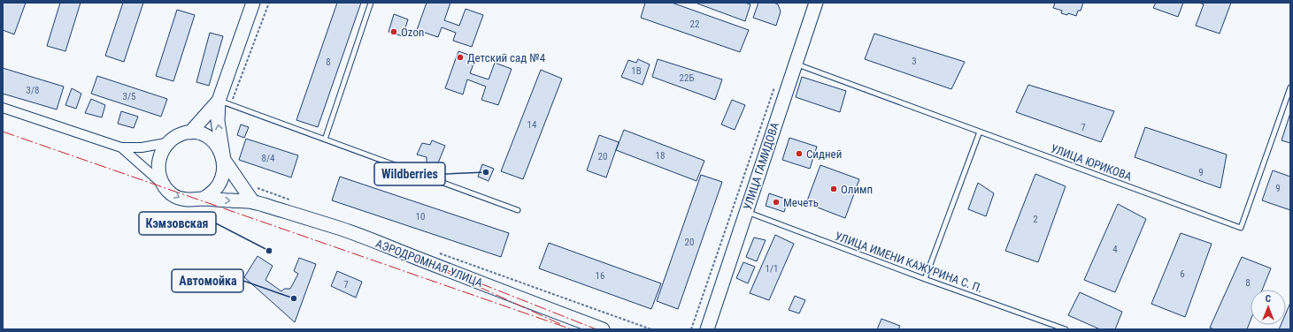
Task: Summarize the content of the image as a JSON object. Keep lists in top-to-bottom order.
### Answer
{
  "streets": {
    "street": ["УЛИЦА ГАМИДОВА", "АЭРОДРОМНАЯ УЛИЦА"],
    "lane": ["УЛИЦА ЮРИКОВА", "УЛИЦА ИМЕНИ КАЖУРИНА С. П."]
  },
  "crossings": [
    ["УЛИЦА ЮРИКОВА", "УЛИЦА ГАМИДОВА"],
    ["УЛИЦА ГАМИДОВА", "УЛИЦА ИМЕНИ КАЖУРИНА С. П."]
  ],
  "places": [
    "Ozon",
    "Детский сад №4",
    "Сидней",
    "Wildberries",
    "Олимп",
    "Мечеть",
    "Кэмзовская",
    "Автомойка"
  ],
  "house_numbers": [
    "22",
    "3",
    "8",
    "1В",
    "22Б",
    "3/8",
    "3/5",
    "14",
    "7",
    "18",
    "20",
    "8/4",
    "9",
    "9",
    "10",
    "2",
    "20",
    "4",
    "1/1",
    "6",
    "16",
    "8",
    "7"
  ],
  "north": "top"
}
